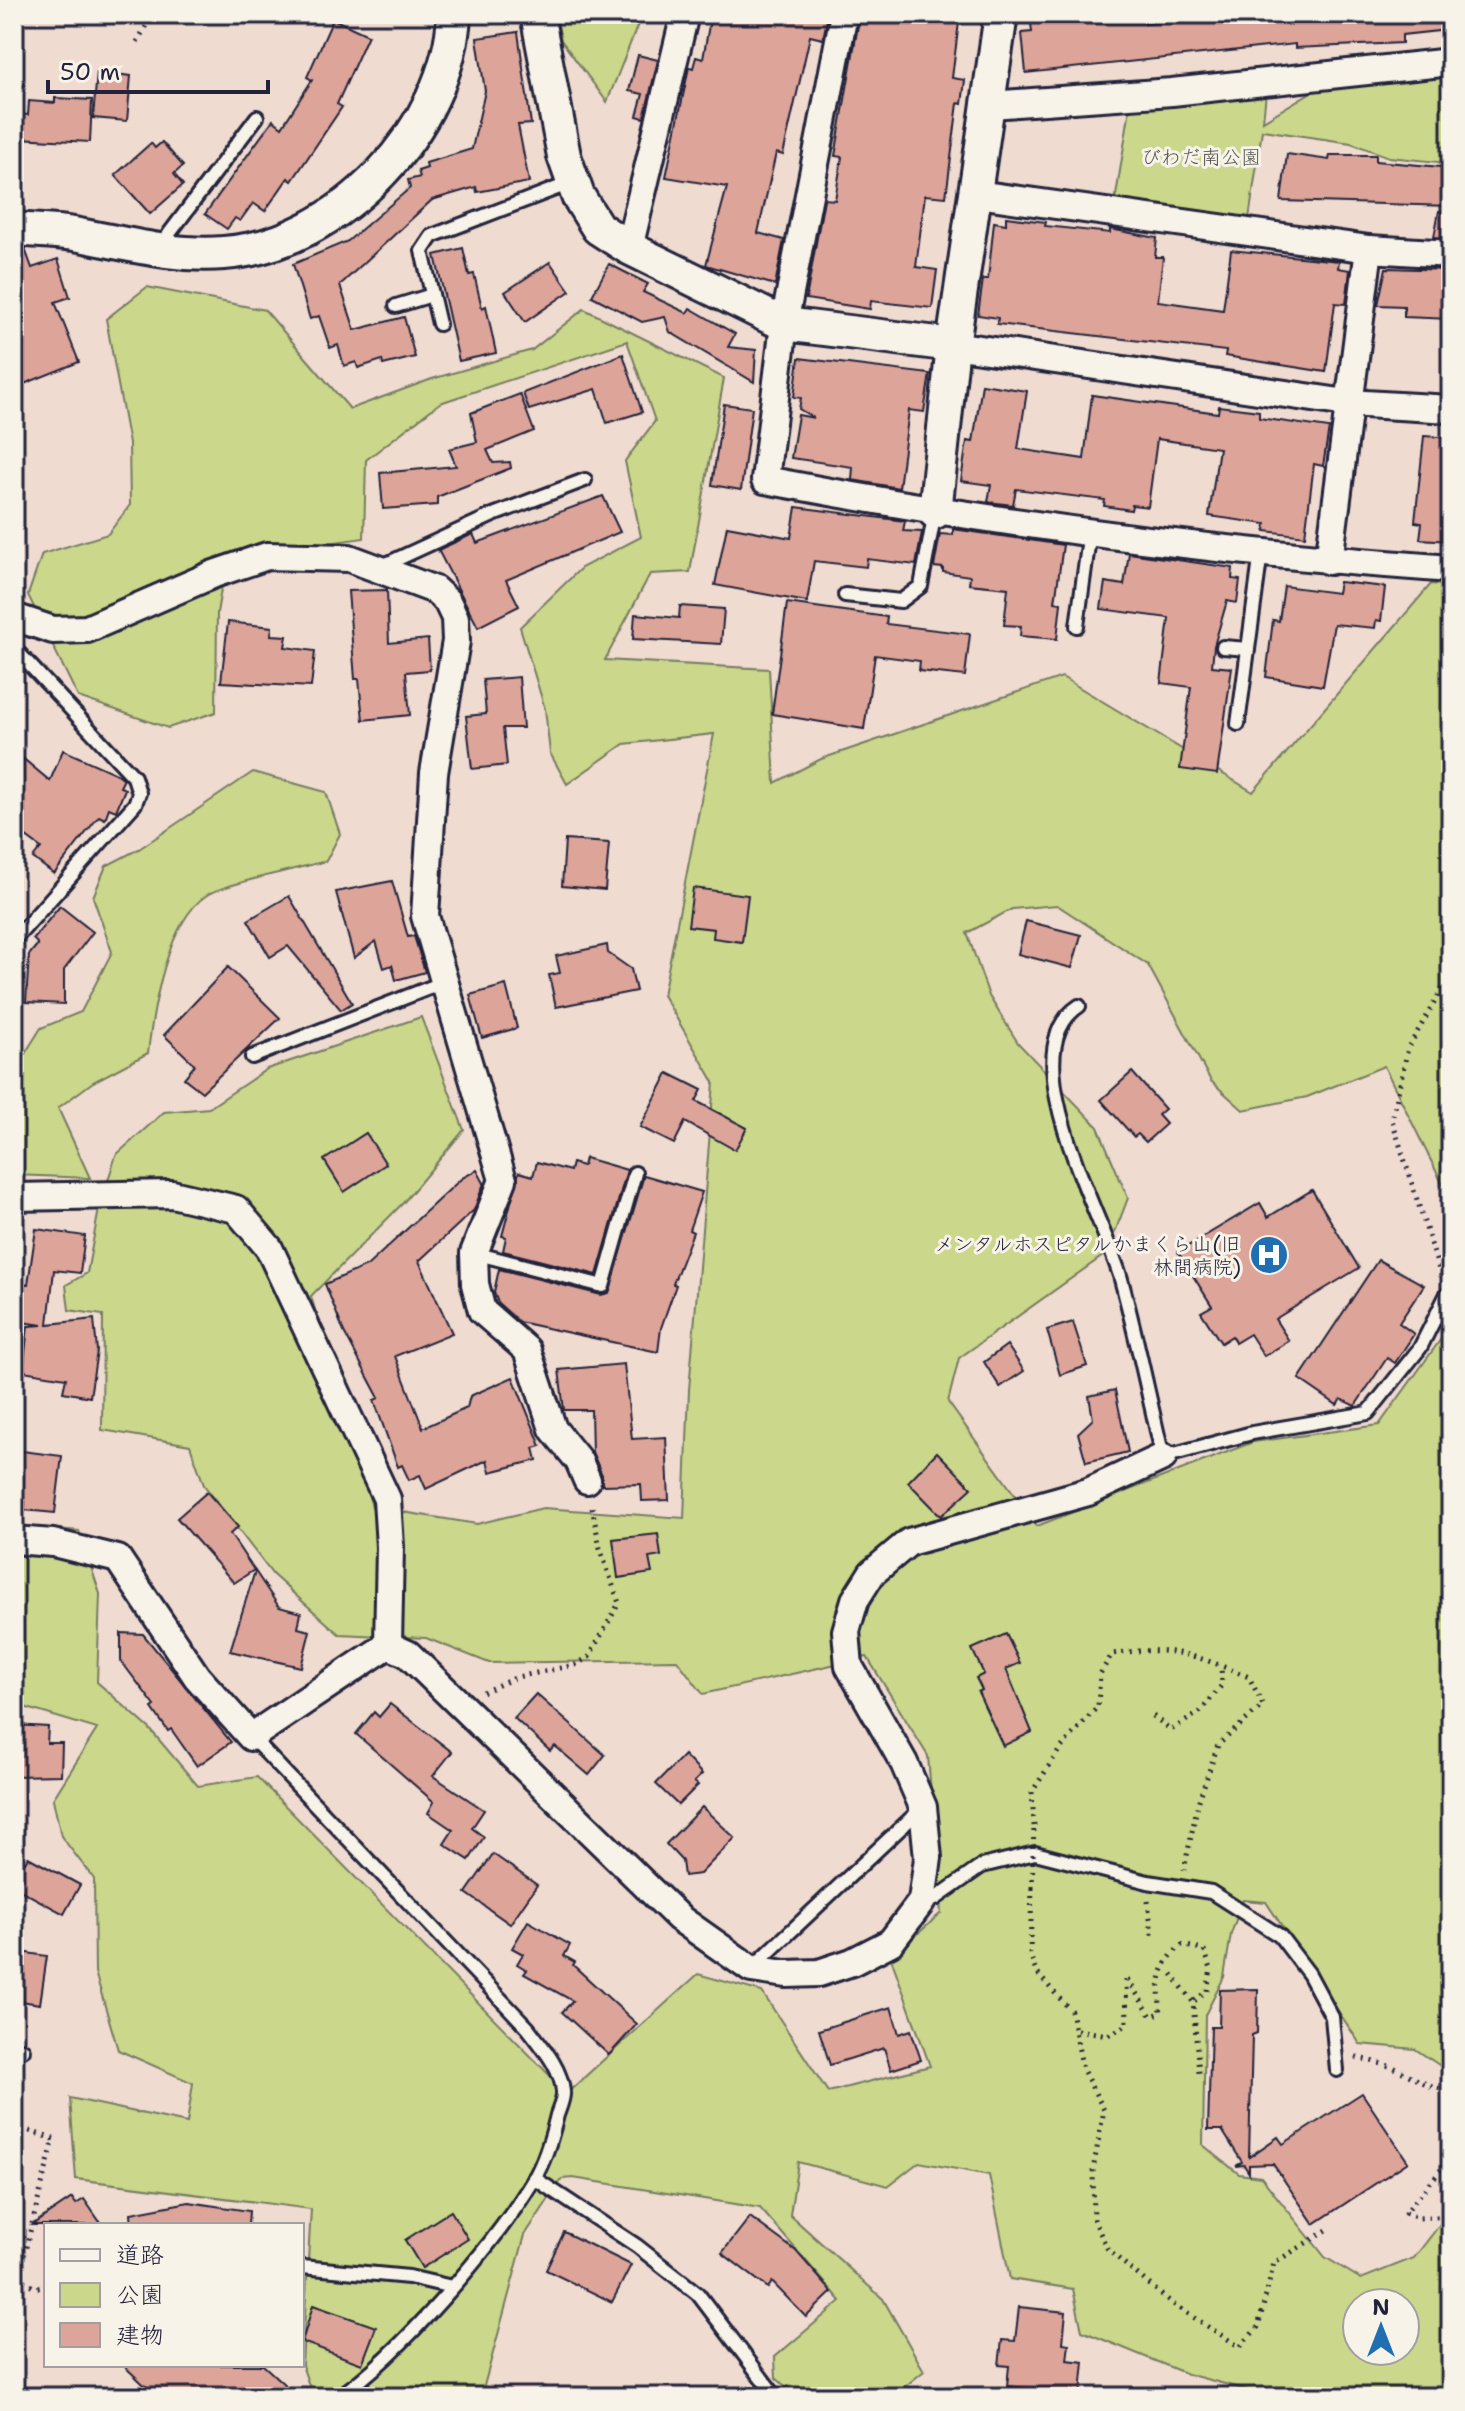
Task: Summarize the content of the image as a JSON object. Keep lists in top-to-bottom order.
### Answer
{
  "parks": ["びわだ南公園"],
  "places": {
    "hospital": ["メンタルホスピタルかまくら山(旧 林間病院)"]
  },
  "legend": ["道路", "公園", "建物"],
  "scale_bar": "50 m",
  "north": "top"
}
